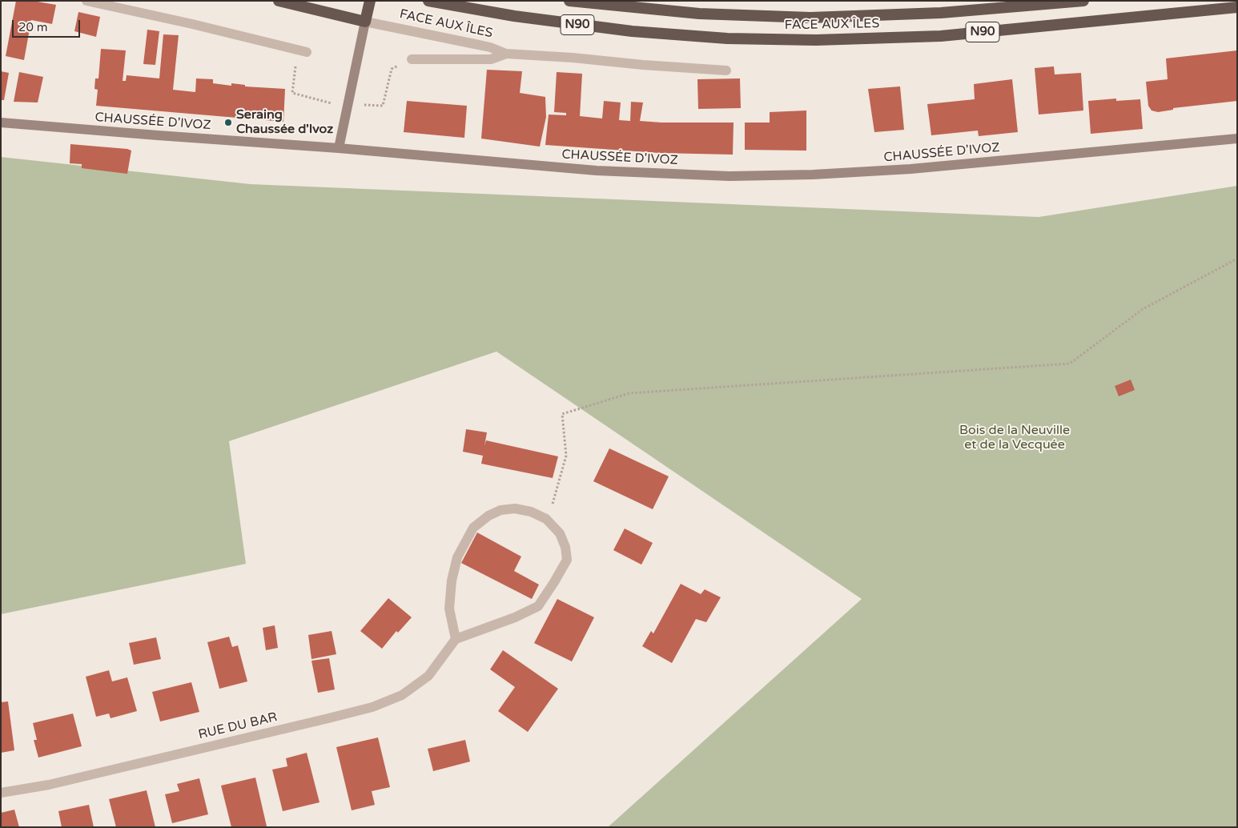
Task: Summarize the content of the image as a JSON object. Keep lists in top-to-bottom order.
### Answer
{
  "streets": {
    "highway": ["FACE AUX ÎLES", "N90"],
    "main road": ["CHAUSSÉE D'IVOZ"],
    "street": ["RUE DU BAR"]
  },
  "parks": ["Bois de la Neuville et de la Vecquée"],
  "places": ["Seraing Chaussée d'Ivoz"],
  "scale_bar": "20 m"
}
